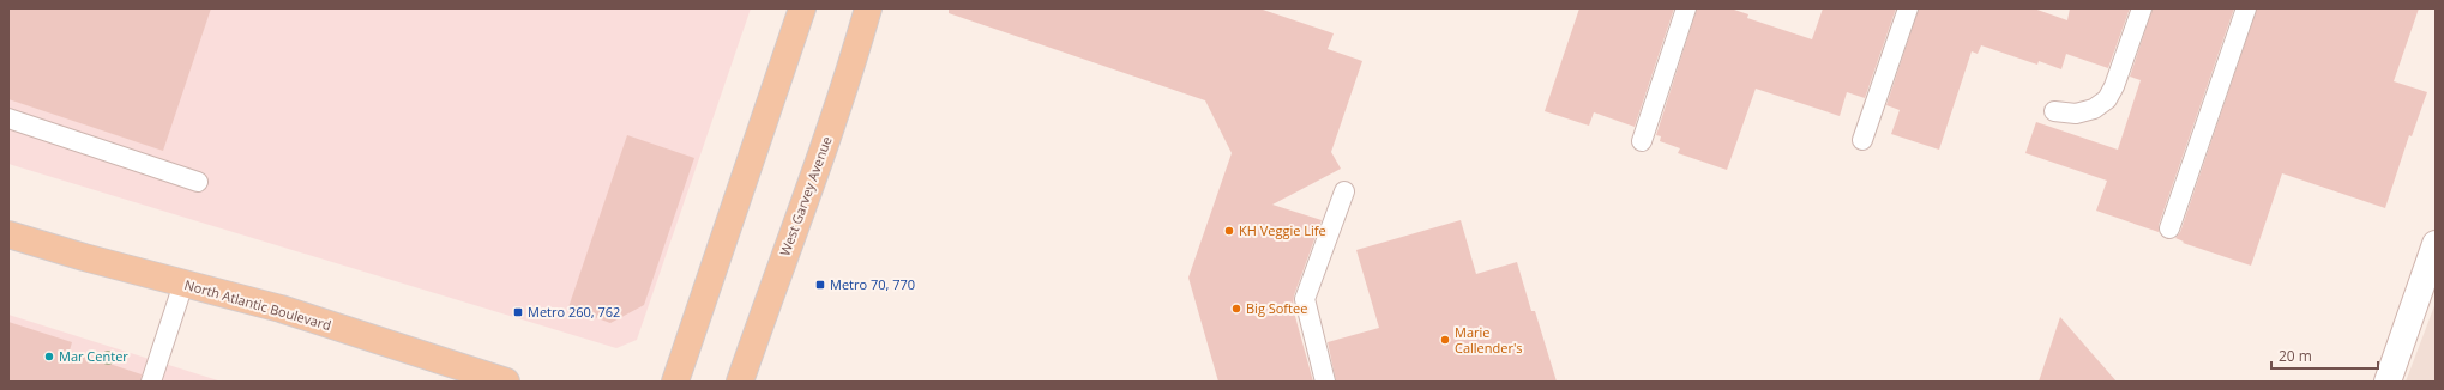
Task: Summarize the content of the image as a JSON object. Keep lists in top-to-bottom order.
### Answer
{
  "streets": {
    "main road": ["West Garvey Avenue", "North Atlantic Boulevard"]
  },
  "places": {
    "other": [
      "KH Veggie Life",
      "Big Softee",
      "Marie Callender's",
      "Mar Center"
    ],
    "transit": ["Metro 70, 770", "Metro 260, 762"]
  },
  "scale_bar": "20 m"
}
